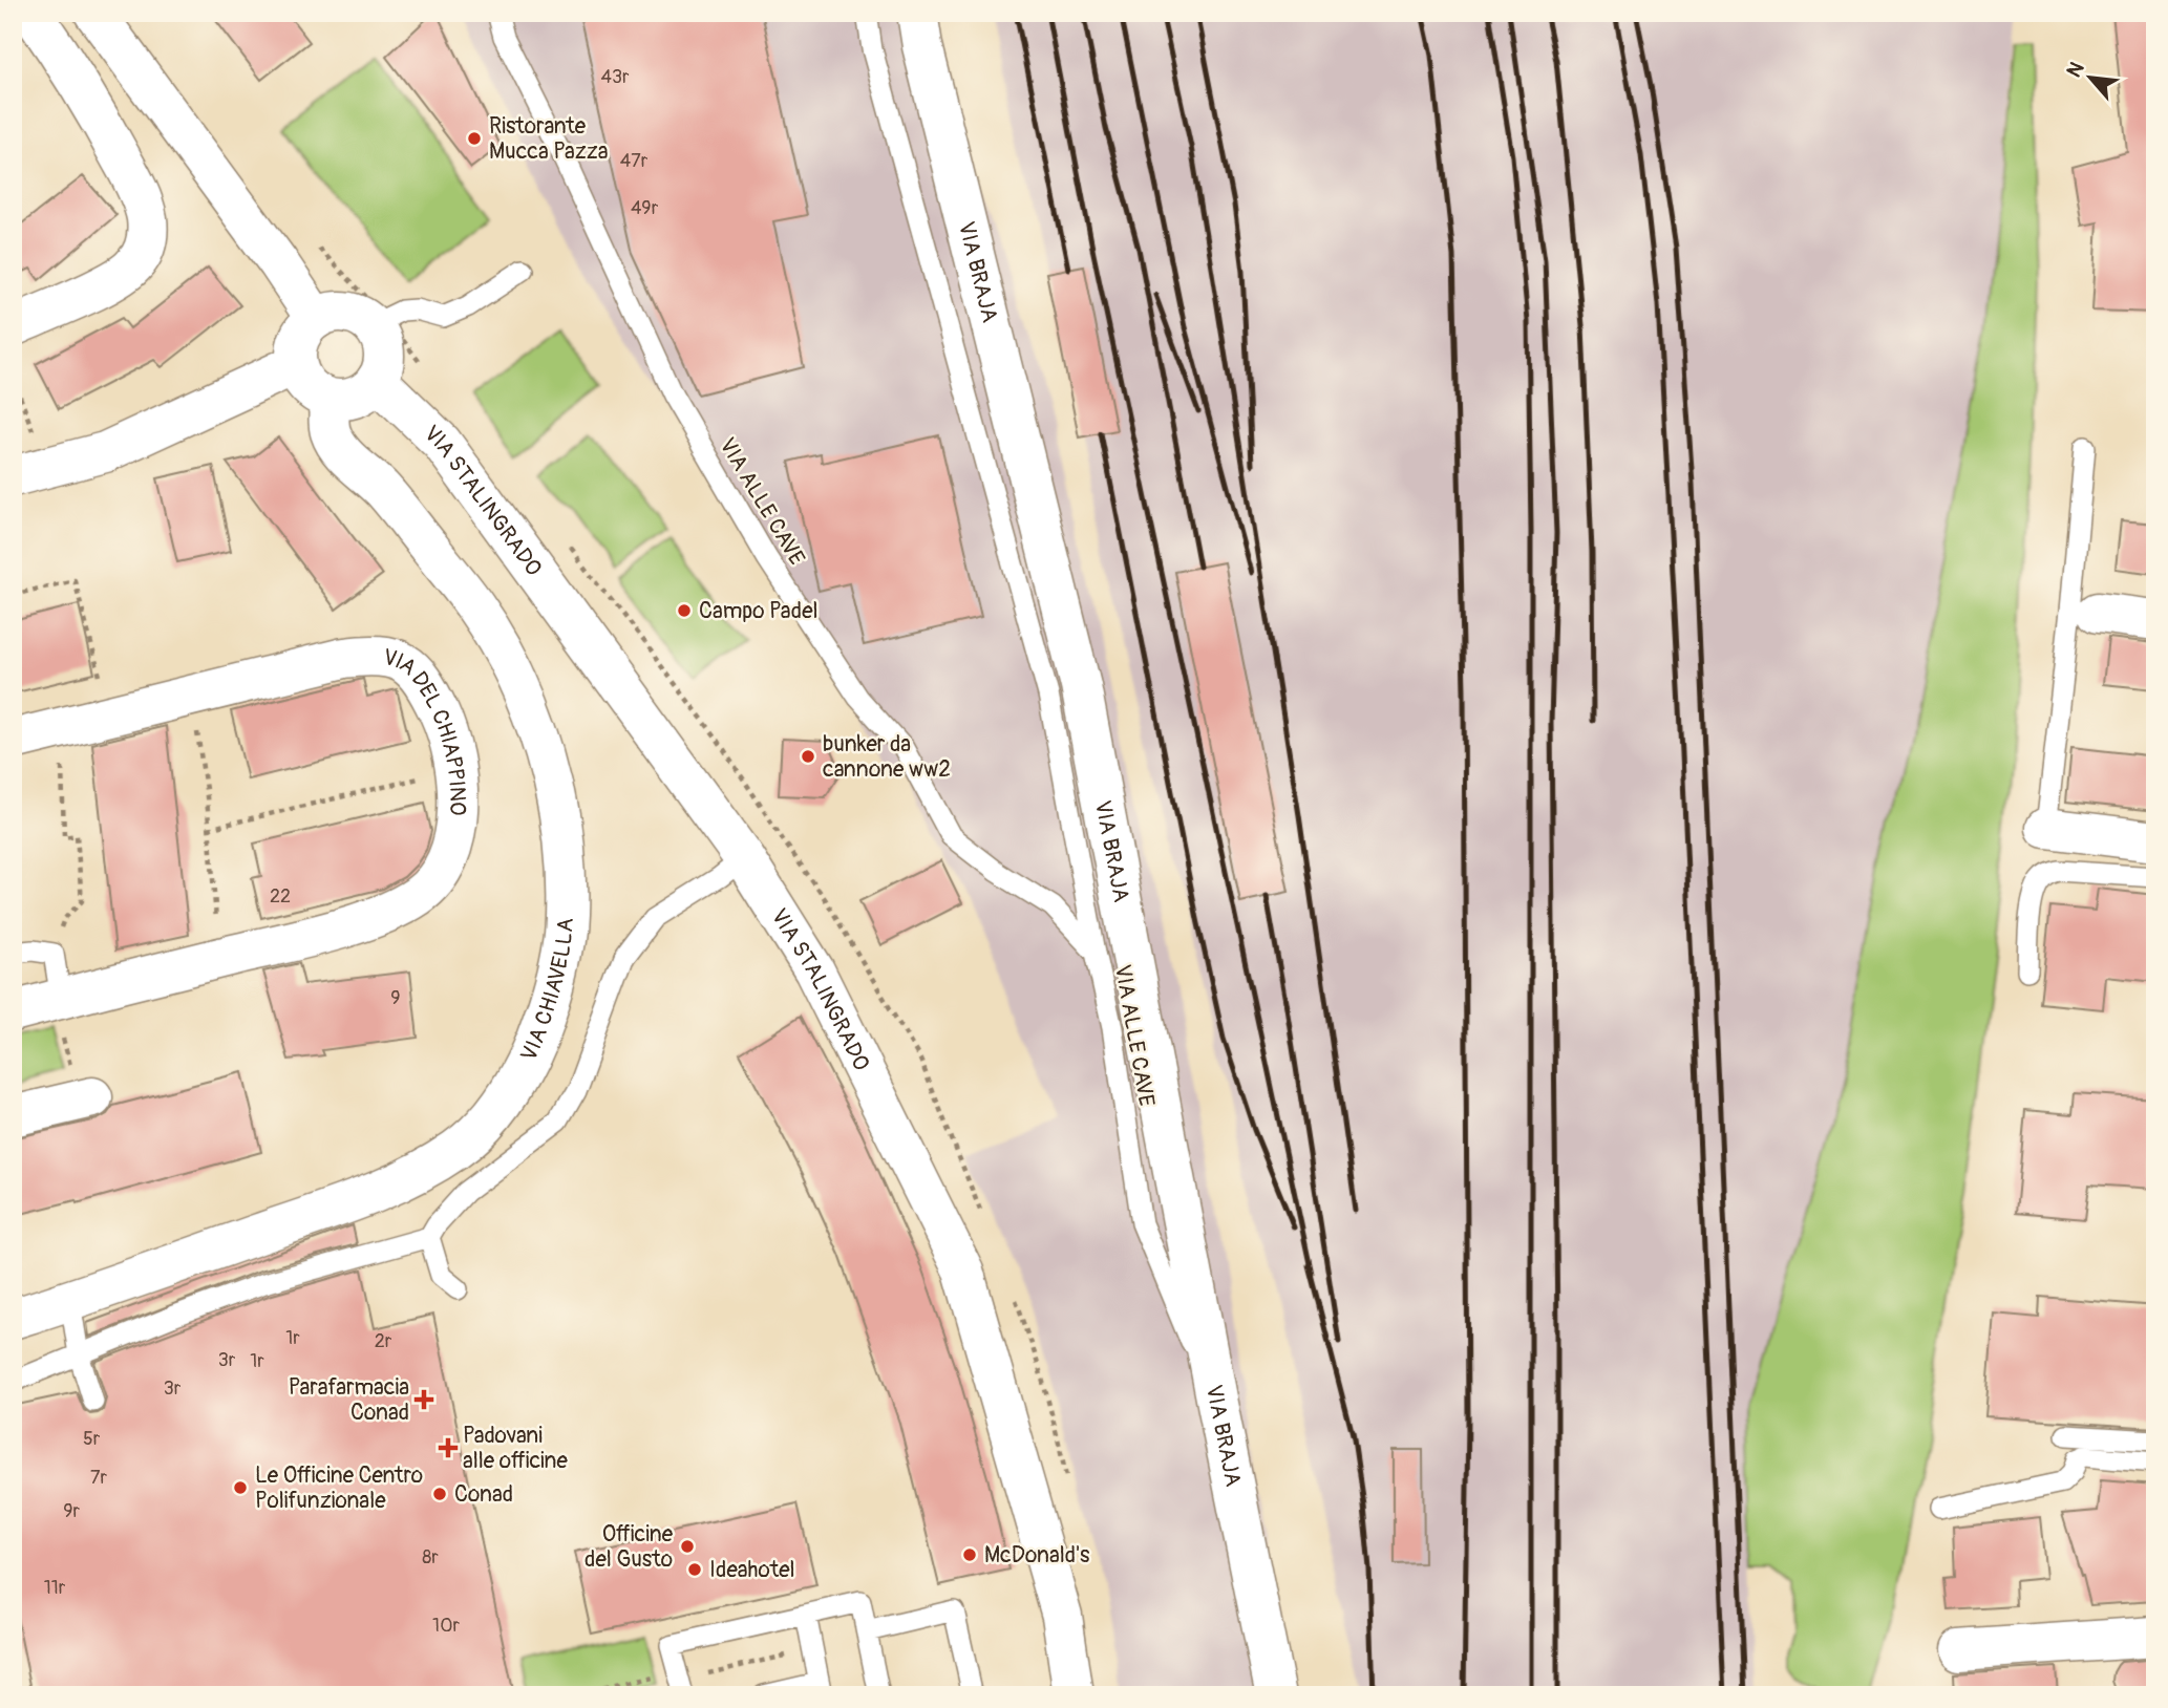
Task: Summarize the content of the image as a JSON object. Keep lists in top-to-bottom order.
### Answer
{
  "streets": {
    "street": [
      "VIA BRAJA",
      "VIA STALINGRADO",
      "VIA DEL CHIAPPINO",
      "VIA CHIAVELLA"
    ],
    "lane": ["VIA ALLE CAVE"]
  },
  "crossings": [
    ["VIA BRAJA", "VIA ALLE CAVE"],
    ["VIA STALINGRADO", "VIA CHIAVELLA"]
  ],
  "places": {
    "other": [
      "Ristorante Mucca Pazza",
      "Campo Padel",
      "bunker da cannone ww2",
      "Le Officine Centro Polifunzionale",
      "Conad",
      "Officine del Gusto",
      "McDonald's",
      "Ideahotel"
    ],
    "health": ["Parafarmacia Conad", "Padovani alle officine"]
  },
  "house_numbers": [
    "43r",
    "47r",
    "49r",
    "22",
    "9",
    "1r",
    "2r",
    "3r",
    "1r",
    "3r",
    "5r",
    "7r",
    "9r",
    "8r",
    "11r",
    "10r"
  ],
  "north": "top left"
}
